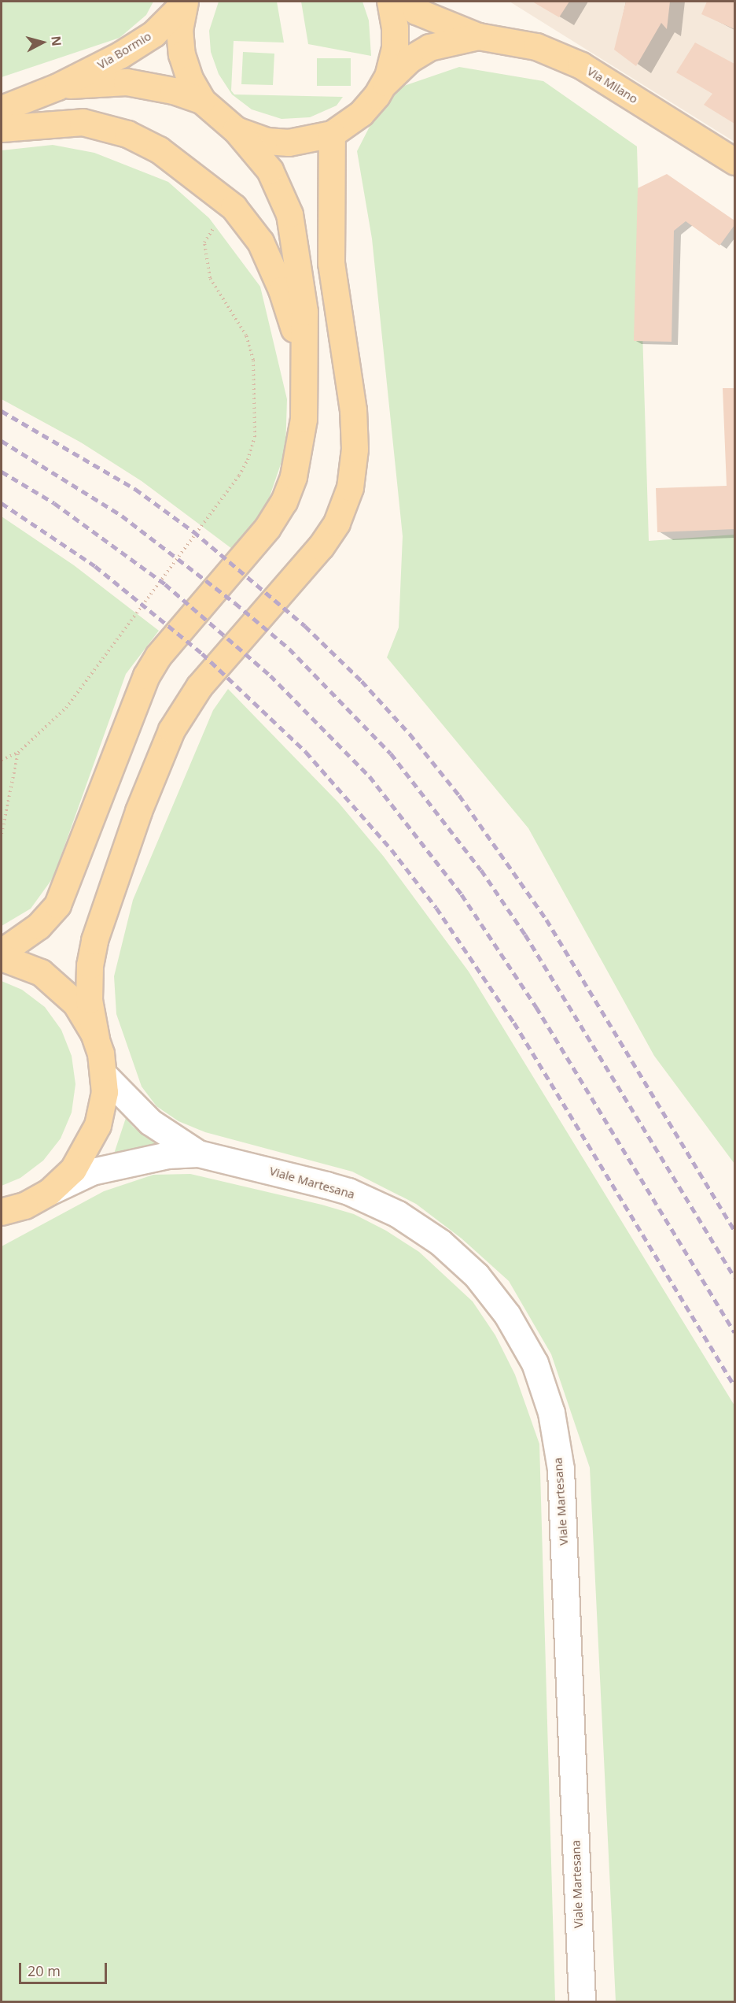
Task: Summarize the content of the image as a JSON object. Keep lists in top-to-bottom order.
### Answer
{
  "streets": {
    "main road": ["Via Bormio", "Via Milano"],
    "street": ["Viale Martesana"]
  },
  "scale_bar": "20 m",
  "north": "right"
}
